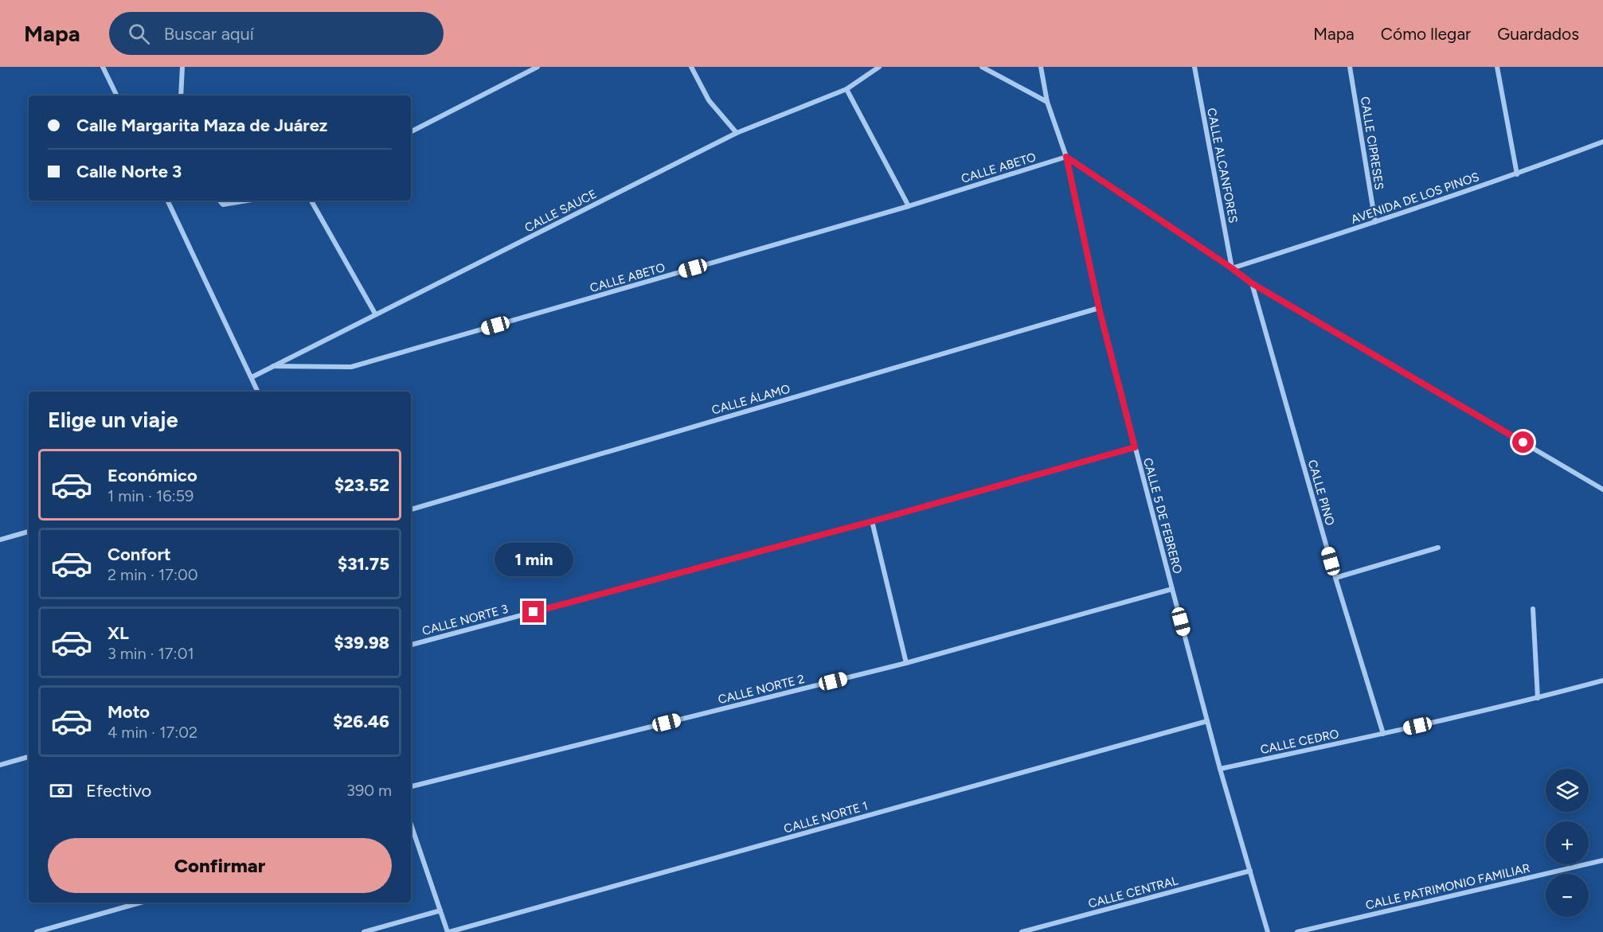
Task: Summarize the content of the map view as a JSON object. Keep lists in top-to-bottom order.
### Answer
{
  "streets": {
    "street": [
      "CALLE CIPRESES",
      "CALLE ALCANFORES",
      "CALLE ABETO",
      "AVENIDA DE LOS PINOS",
      "CALLE SAUCE",
      "CALLE ÁLAMO",
      "CALLE PINO",
      "CALLE 5 DE FEBRERO",
      "CALLE NORTE 3",
      "CALLE NORTE 2",
      "CALLE CEDRO",
      "CALLE NORTE 1",
      "CALLE PATRIMONIO FAMILIAR",
      "CALLE CENTRAL"
    ]
  },
  "crossings": [
    ["CALLE CIPRESES", "AVENIDA DE LOS PINOS"],
    ["CALLE ALCANFORES", "AVENIDA DE LOS PINOS"],
    ["CALLE ABETO", "CALLE SAUCE"],
    ["CALLE ABETO", "CALLE 5 DE FEBRERO"],
    ["CALLE ÁLAMO", "CALLE 5 DE FEBRERO"],
    ["CALLE PINO", "CALLE CEDRO"],
    ["CALLE 5 DE FEBRERO", "CALLE NORTE 3"],
    ["CALLE 5 DE FEBRERO", "CALLE NORTE 2"],
    ["CALLE 5 DE FEBRERO", "CALLE CEDRO"],
    ["CALLE 5 DE FEBRERO", "CALLE NORTE 1"],
    ["CALLE 5 DE FEBRERO", "CALLE CENTRAL"]
  ],
  "page": {
    "header": "Mapa",
    "search": "Buscar aquí",
    "nav": ["Mapa", "Cómo llegar", "Guardados"],
    "banner": ["Calle Margarita Maza de Juárez", "Calle Norte 3"],
    "heading": "Elige un viaje",
    "list": [
      {
        "name": "Económico",
        "note": "1 min · 16:59",
        "value": "$23.52"
      },
      {
        "name": "Confort",
        "note": "2 min · 17:00",
        "value": "$31.75"
      },
      {
        "name": "XL",
        "note": "3 min · 17:01",
        "value": "$39.98"
      },
      {
        "name": "Moto",
        "note": "4 min · 17:02",
        "value": "$26.46"
      }
    ],
    "bubble": "1 min",
    "pay": ["Efectivo", "390 m"],
    "map_buttons": ["+", "−"],
    "buttons": "Confirmar"
  }
}
